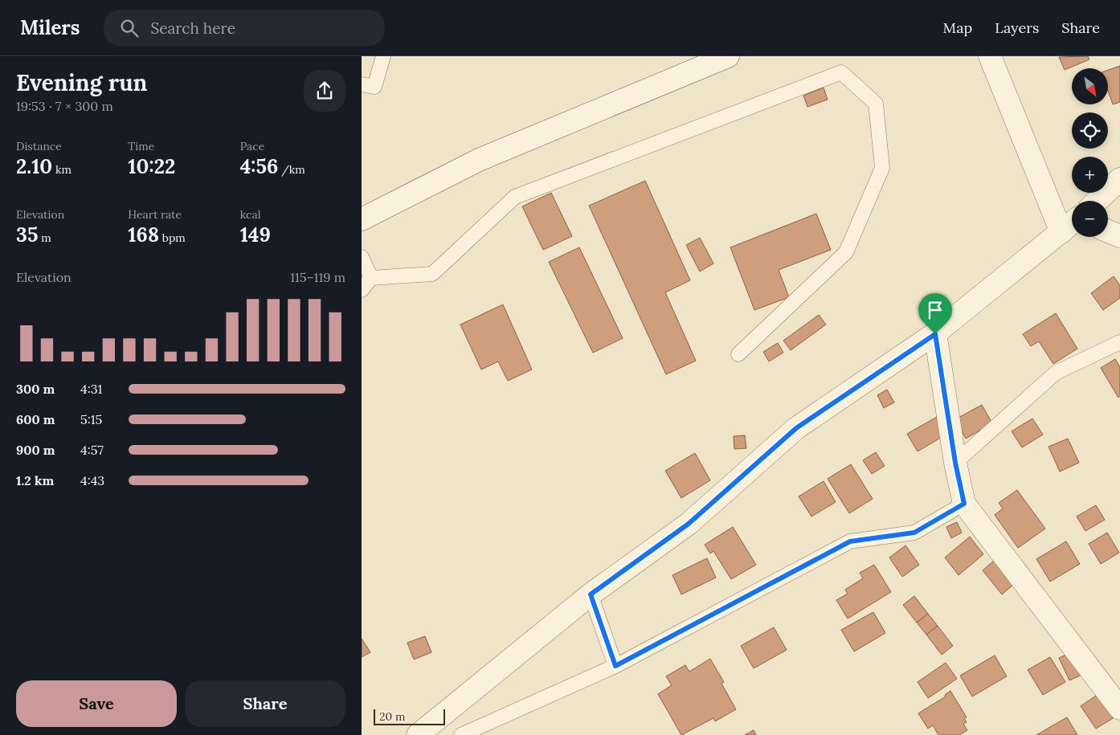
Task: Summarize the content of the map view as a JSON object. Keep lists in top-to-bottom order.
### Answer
{
  "scale_bar": "20 m",
  "north": "bottom right",
  "page": {
    "header": "Milers",
    "search": "Search here",
    "nav": ["Map", "Layers", "Share"],
    "heading": ["Evening run", "19:53 · 7 × 300 m"],
    "map_buttons": ["+", "−"],
    "stats": [
      ["Distance", "2.10 km"],
      ["Time", "10:22"],
      ["Pace", "4:56 /km"],
      ["Elevation", "35 m"],
      ["Heart rate", "168 bpm"],
      ["kcal", "149"]
    ],
    "chart": ["Elevation", "115–119 m"],
    "list": [
      {
        "name": "300 m",
        "note": "4:31"
      },
      {
        "name": "600 m",
        "note": "5:15"
      },
      {
        "name": "900 m",
        "note": "4:57"
      },
      {
        "name": "1.2 km",
        "note": "4:43"
      }
    ],
    "buttons": ["Save", "Share"],
    "scale": "20 m"
  }
}
